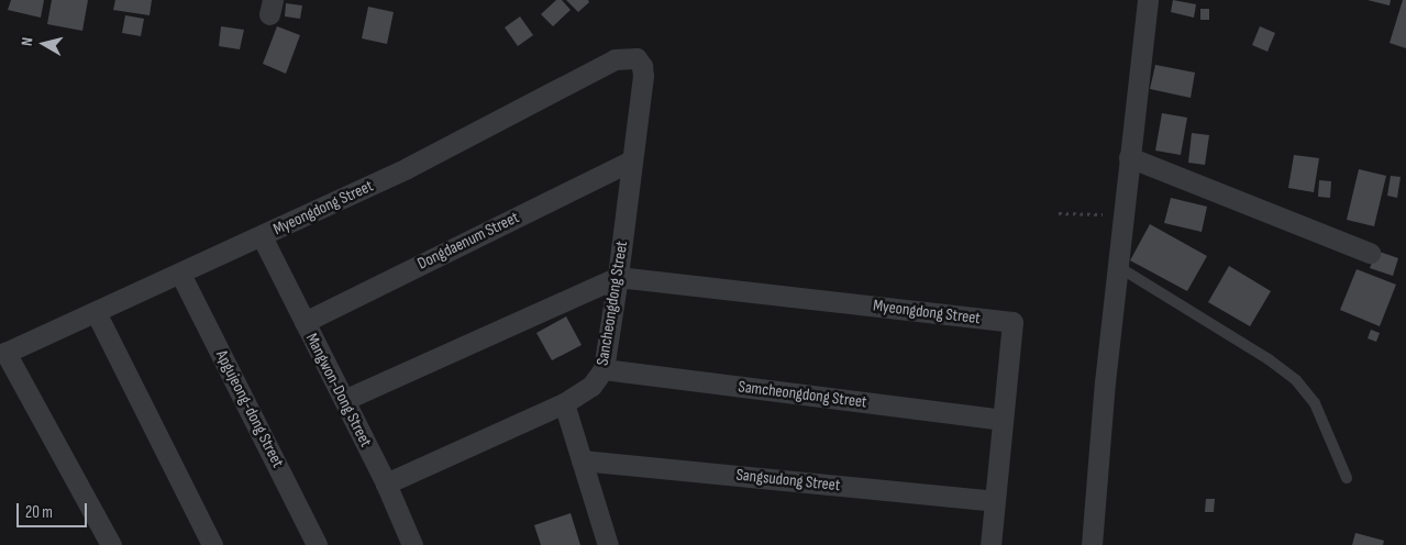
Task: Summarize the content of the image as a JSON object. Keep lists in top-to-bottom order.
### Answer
{
  "streets": {
    "street": [
      "Myeongdong Street",
      "Dongdaenum Street",
      "Sancheongdong Street",
      "Mangwon-Dong Street",
      "Samcheongdong Street",
      "Apgujeong-dong Street",
      "Sangsudong Street"
    ]
  },
  "crossings": [
    ["Myeongdong Street", "Sancheongdong Street"],
    ["Myeongdong Street", "Mangwon-Dong Street"],
    ["Myeongdong Street", "Samcheongdong Street"],
    ["Myeongdong Street", "Apgujeong-dong Street"],
    ["Myeongdong Street", "Sangsudong Street"],
    ["Dongdaenum Street", "Sancheongdong Street"],
    ["Dongdaenum Street", "Mangwon-Dong Street"],
    ["Sancheongdong Street", "Mangwon-Dong Street"],
    ["Sancheongdong Street", "Samcheongdong Street"]
  ],
  "scale_bar": "20 m",
  "north": "left"
}
